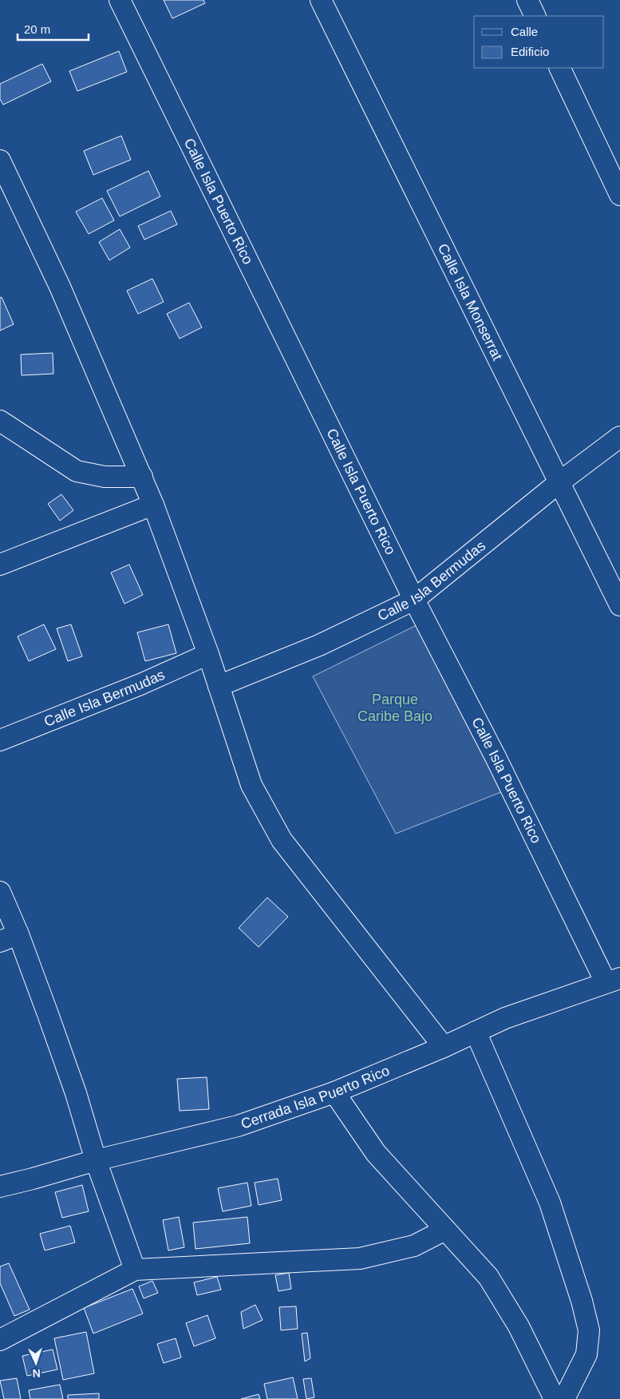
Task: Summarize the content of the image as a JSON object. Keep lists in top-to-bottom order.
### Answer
{
  "streets": {
    "street": [
      "Calle Isla Puerto Rico",
      "Calle Isla Monserrat",
      "Calle Isla Bermudas",
      "Cerrada Isla Puerto Rico"
    ]
  },
  "crossings": [
    ["Calle Isla Puerto Rico", "Calle Isla Bermudas"],
    ["Calle Isla Puerto Rico", "Cerrada Isla Puerto Rico"],
    ["Calle Isla Monserrat", "Calle Isla Bermudas"]
  ],
  "parks": ["Parque Caribe Bajo"],
  "legend": ["Calle", "Edificio"],
  "scale_bar": "20 m",
  "north": "bottom"
}
